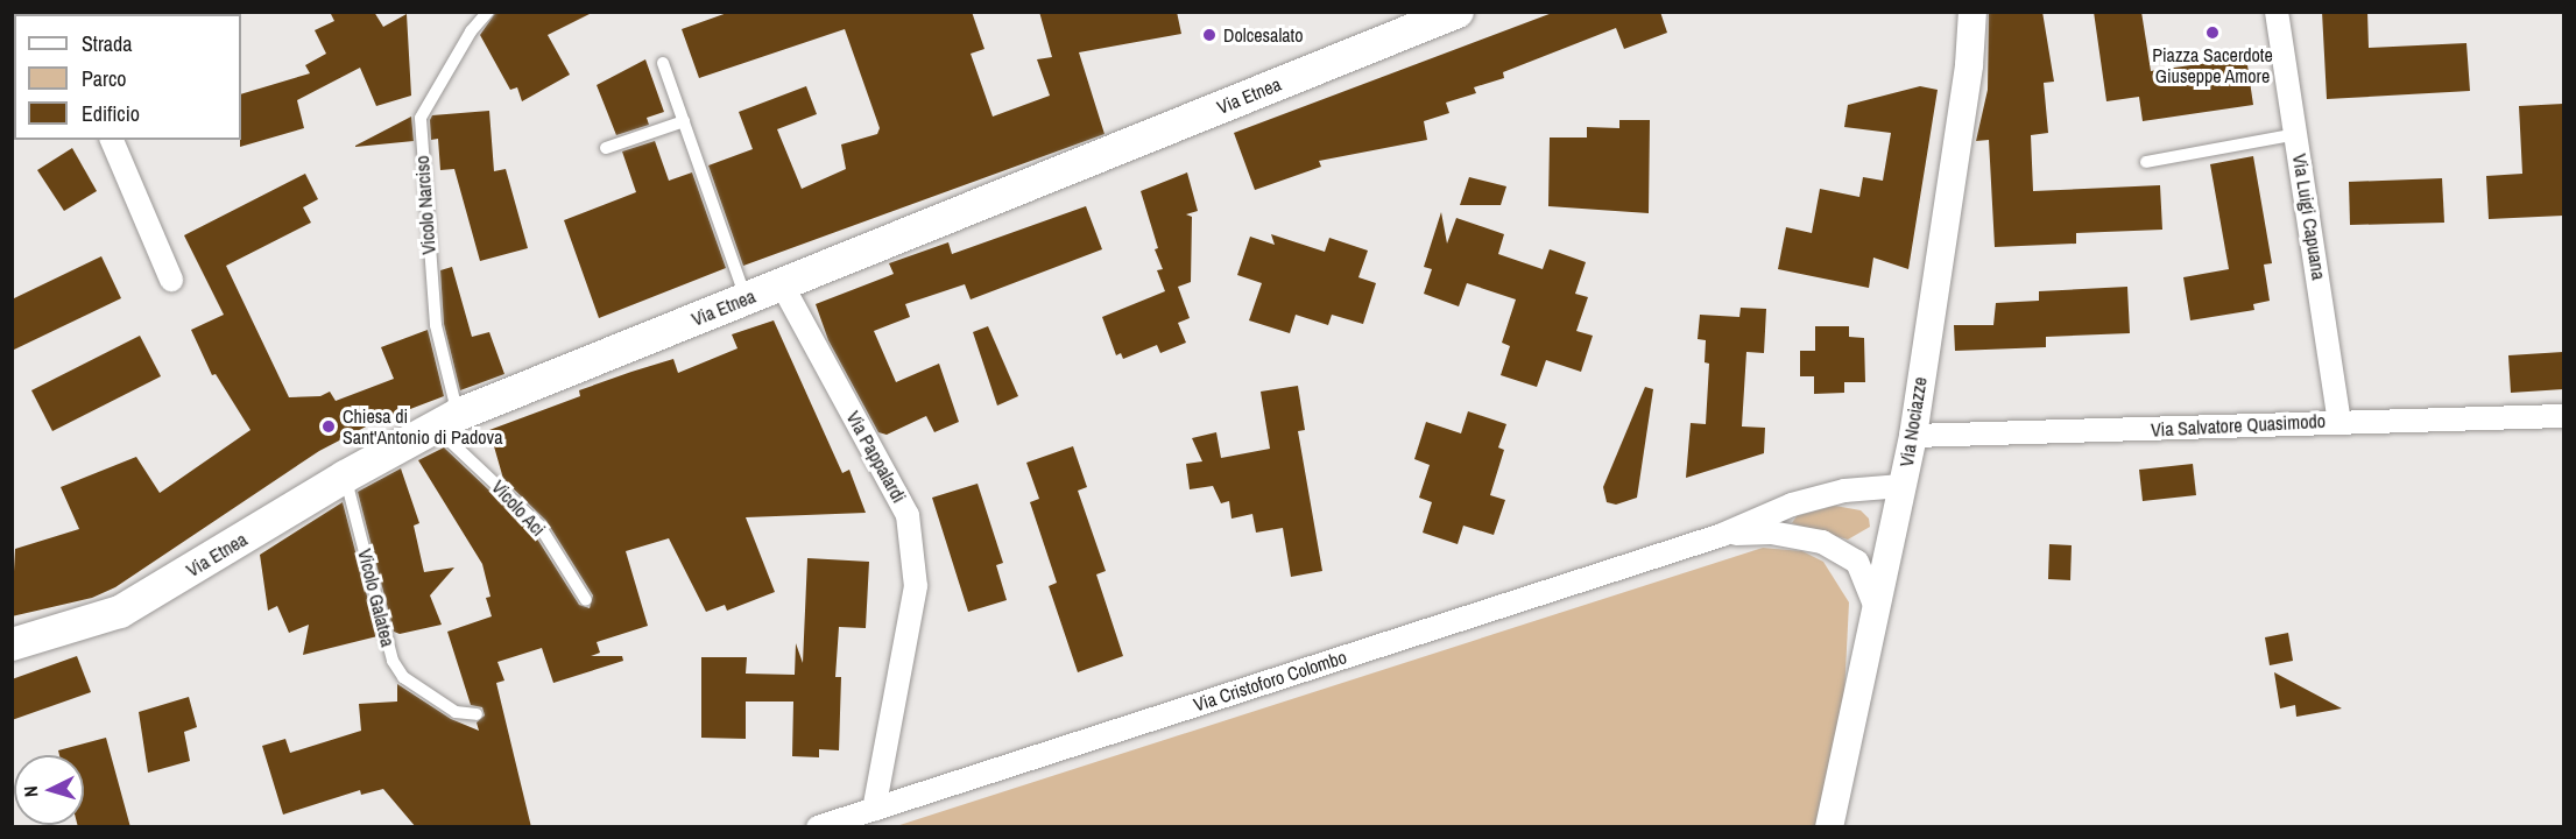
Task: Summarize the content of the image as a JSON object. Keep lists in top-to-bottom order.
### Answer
{
  "streets": {
    "main road": ["Via Etnea"],
    "street": [
      "Via Luigi Capuana",
      "Via Nociazze",
      "Via Salvatore Quasimodo",
      "Via Pappalardi",
      "Via Cristoforo Colombo"
    ],
    "lane": ["Vicolo Narciso", "Vicolo Aci", "Vicolo Galatea"]
  },
  "crossings": [
    ["Via Etnea", "Vicolo Narciso"],
    ["Via Etnea", "Via Pappalardi"],
    ["Via Etnea", "Vicolo Aci"],
    ["Via Etnea", "Vicolo Galatea"],
    ["Vicolo Narciso", "Vicolo Aci"],
    ["Via Luigi Capuana", "Via Salvatore Quasimodo"],
    ["Via Nociazze", "Via Salvatore Quasimodo"],
    ["Via Pappalardi", "Via Cristoforo Colombo"]
  ],
  "places": ["Piazza Sacerdote Giuseppe Amore", "Dolcesalato", "Chiesa di Sant'Antonio di Padova"],
  "legend": ["Strada", "Parco", "Edificio"],
  "north": "left"
}
